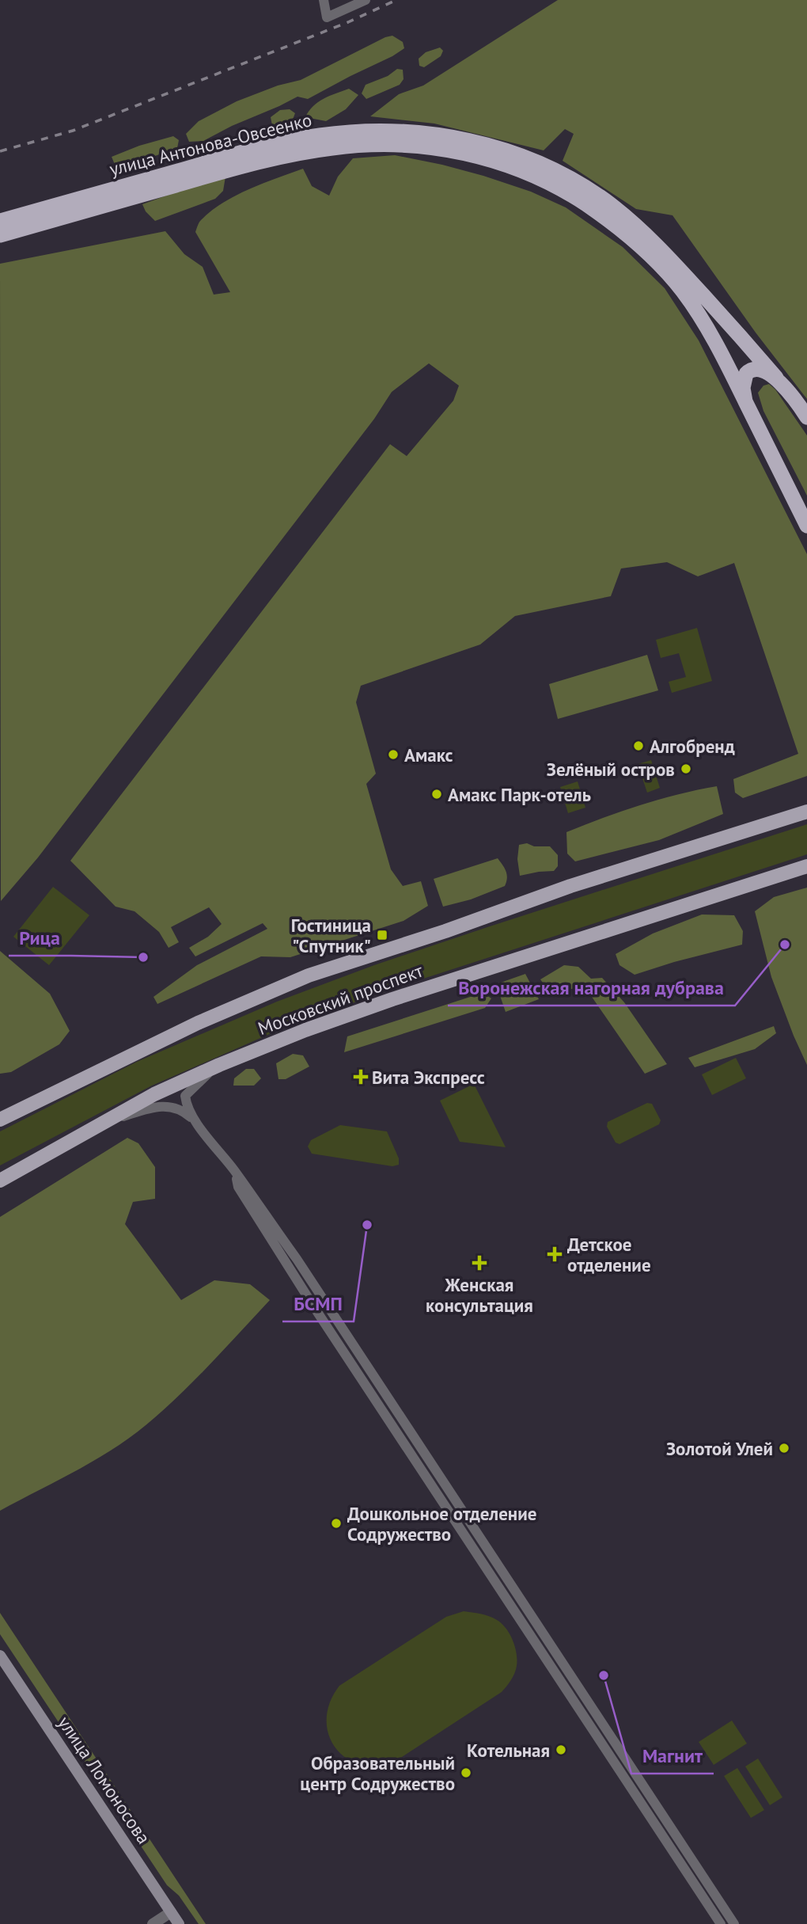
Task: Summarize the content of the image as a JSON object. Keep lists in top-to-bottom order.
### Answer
{
  "streets": {
    "highway": ["улица Антонова-Овсеенко"],
    "main road": ["Московский проспект", "улица Ломоносова"]
  },
  "places": {
    "other": [
      "Алгобренд",
      "Амакс",
      "Зелёный остров",
      "Амакс Парк-отель",
      "Воронежская нагорная дубрава",
      "Рица",
      "БСМП",
      "Золотой Улей",
      "Дошкольное отделение Содружество",
      "Магнит",
      "Котельная",
      "Образовательный центр Содружество"
    ],
    "transit": ["Гостиница \"Спутник\""],
    "health": ["Вита Экспресс", "Детское отделение", "Женская консультация"]
  }
}
